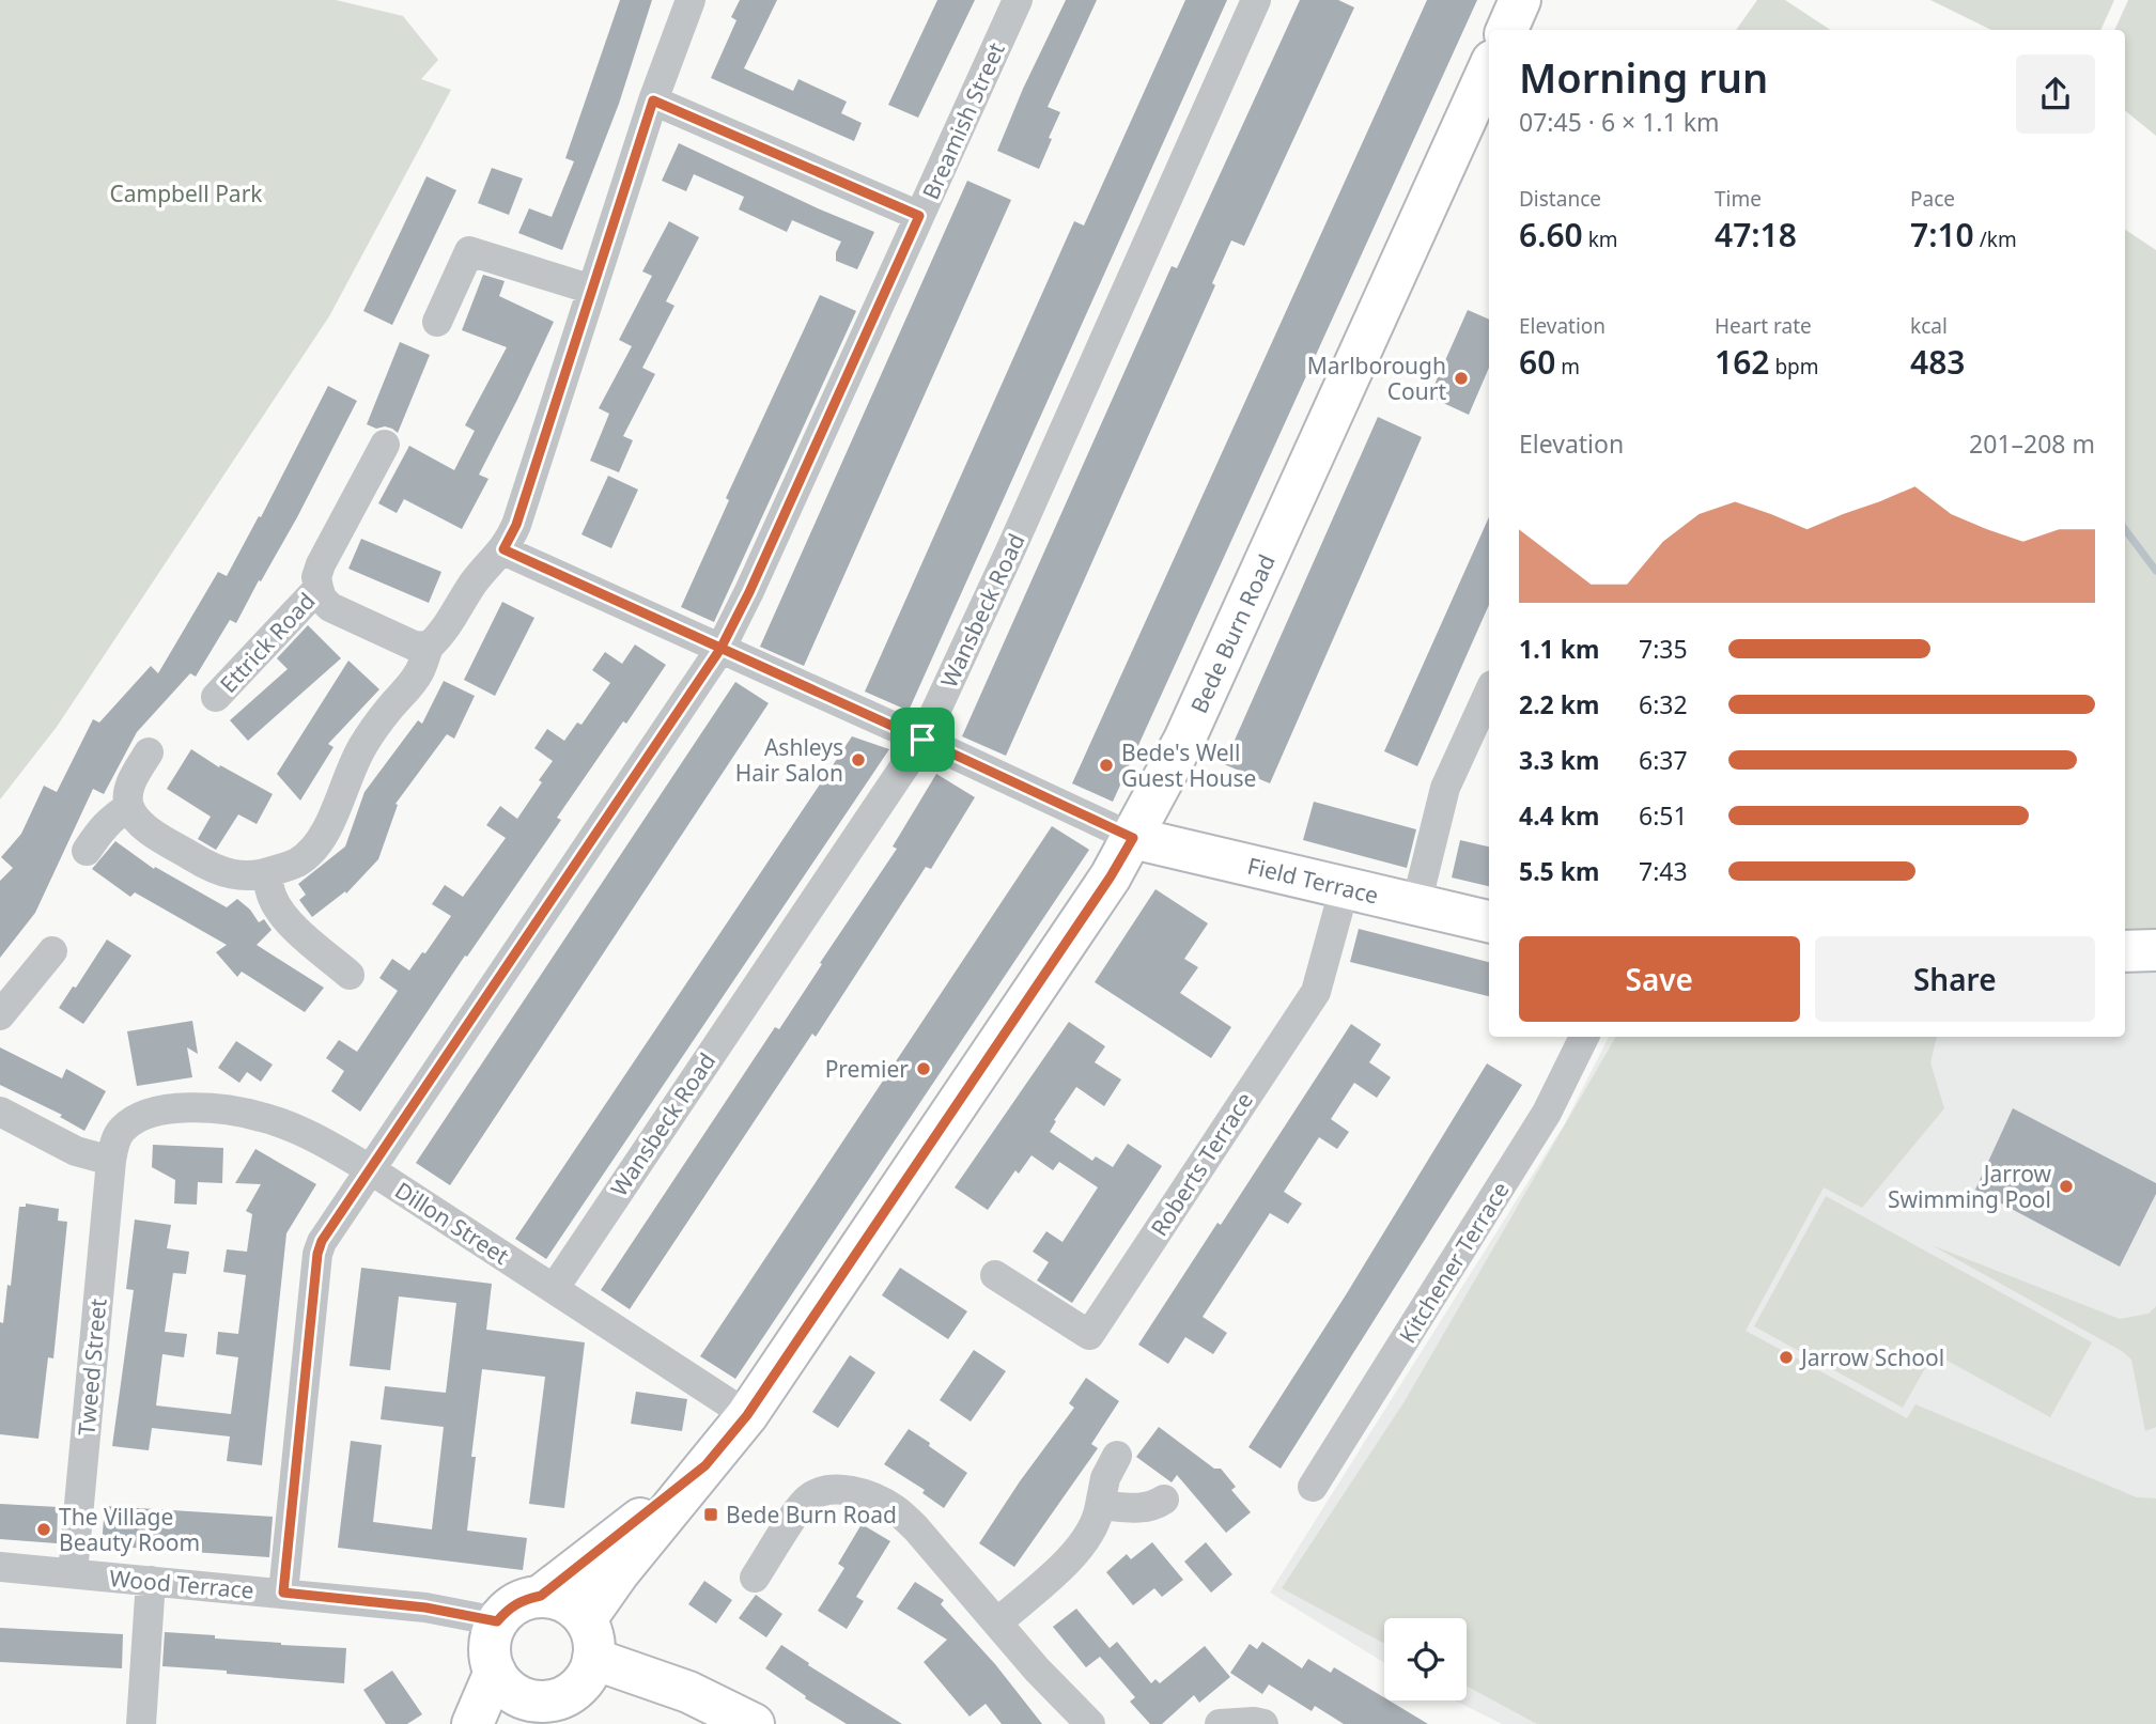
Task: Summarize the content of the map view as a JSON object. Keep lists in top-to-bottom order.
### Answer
{
  "streets": {
    "main road": ["Bede Burn Road", "Field Terrace"],
    "street": [
      "Breamish Street",
      "Wansbeck Road",
      "Ettrick Road",
      "Roberts Terrace",
      "Dillon Street",
      "Kitchener Terrace",
      "Tweed Street",
      "Wood Terrace"
    ]
  },
  "crossings": [
    ["Breamish Street", "Dillon Street"],
    ["Breamish Street", "Wood Terrace"],
    ["Wansbeck Road", "Dillon Street"],
    ["Bede Burn Road", "Field Terrace"],
    ["Bede Burn Road", "Dillon Street"],
    ["Bede Burn Road", "Wood Terrace"],
    ["Field Terrace", "Roberts Terrace"],
    ["Dillon Street", "Tweed Street"],
    ["Tweed Street", "Wood Terrace"]
  ],
  "parks": ["Campbell Park"],
  "places": {
    "other": [
      "Marlborough Court",
      "Ashleys Hair Salon",
      "Bede's Well Guest House",
      "Premier",
      "Jarrow Swimming Pool",
      "Jarrow School",
      "The Village Beauty Room"
    ],
    "transit": ["Bede Burn Road"]
  },
  "page": {
    "heading": ["Morning run", "07:45 · 6 × 1.1 km"],
    "stats": [
      ["Distance", "6.60 km"],
      ["Time", "47:18"],
      ["Pace", "7:10 /km"],
      ["Elevation", "60 m"],
      ["Heart rate", "162 bpm"],
      ["kcal", "483"]
    ],
    "chart": ["Elevation", "201–208 m"],
    "list": [
      {
        "name": "1.1 km",
        "note": "7:35"
      },
      {
        "name": "2.2 km",
        "note": "6:32"
      },
      {
        "name": "3.3 km",
        "note": "6:37"
      },
      {
        "name": "4.4 km",
        "note": "6:51"
      },
      {
        "name": "5.5 km",
        "note": "7:43"
      }
    ],
    "buttons": ["Save", "Share"]
  }
}
